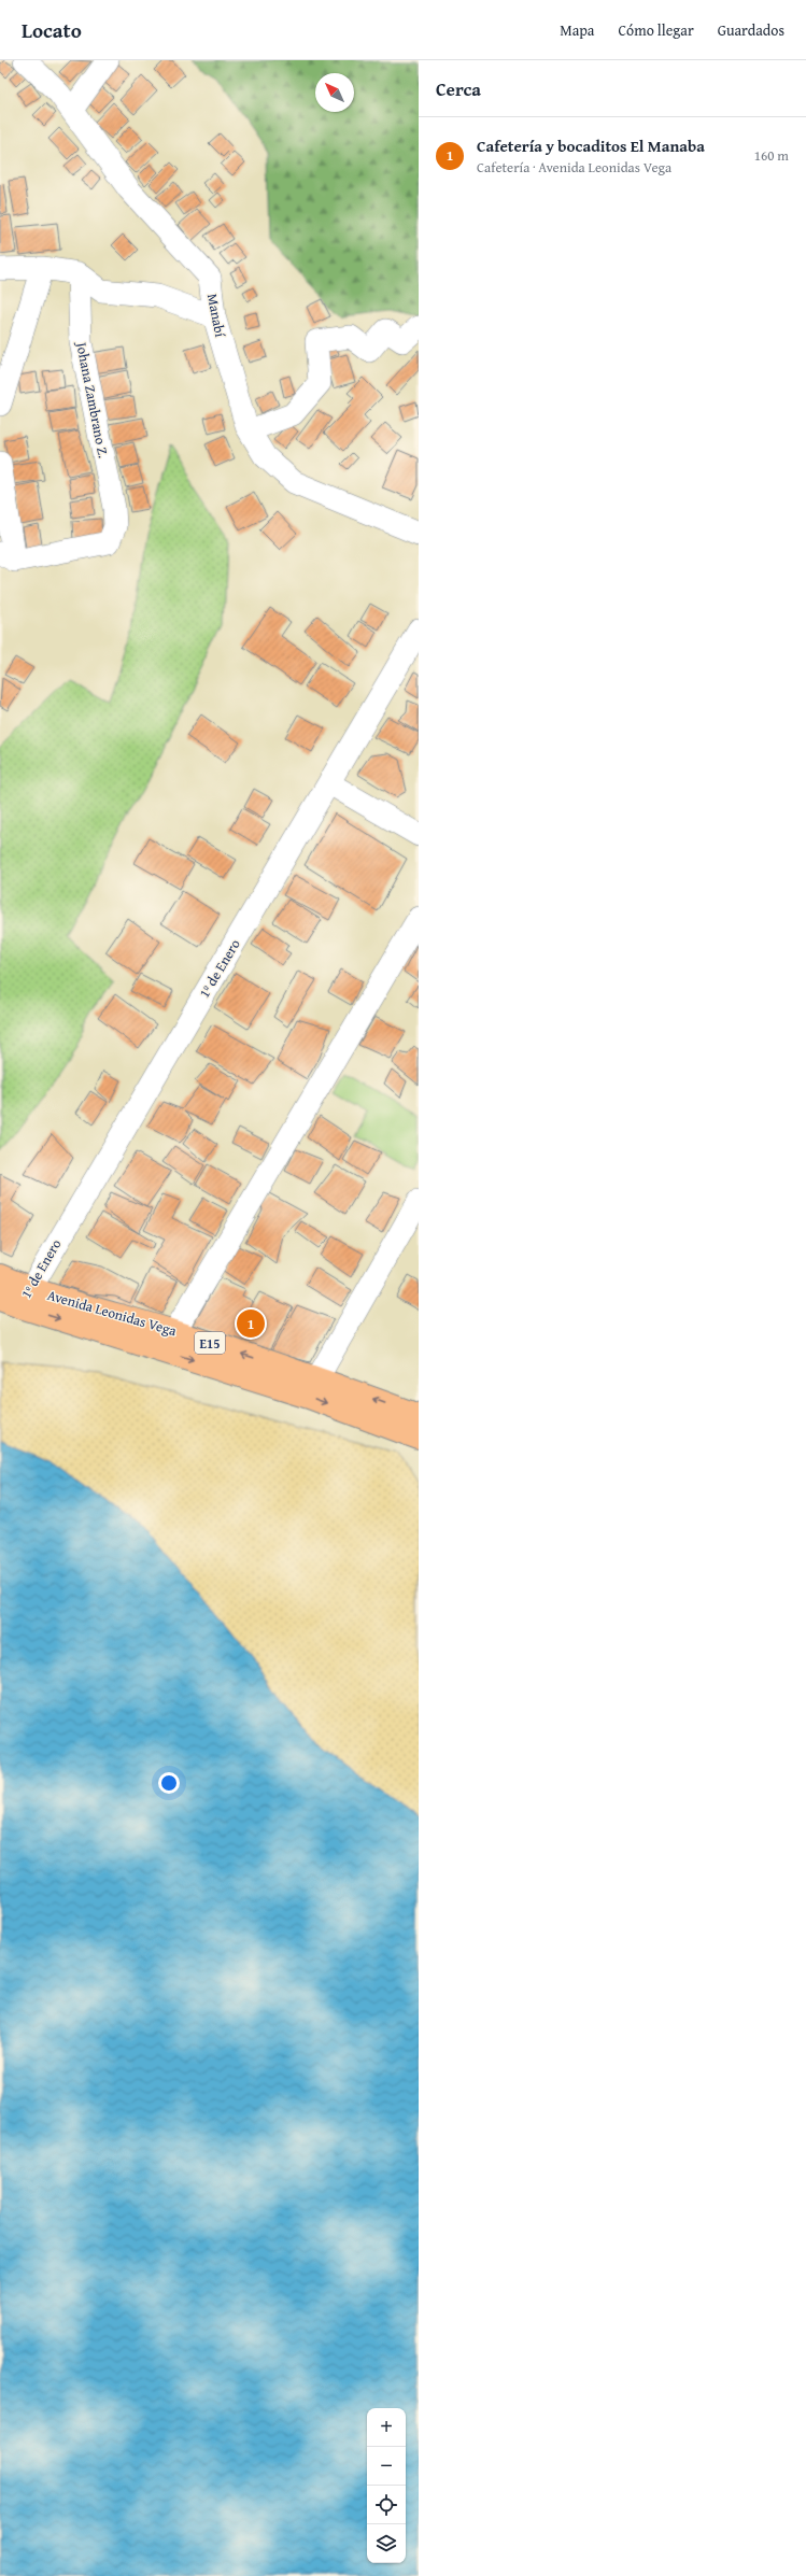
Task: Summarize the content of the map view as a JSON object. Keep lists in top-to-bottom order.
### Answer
{
  "streets": {
    "highway": ["Avenida Leonidas Vega", "E15"],
    "street": ["Manabí", "Johana Zambrano Z.", "1º de Enero"]
  },
  "crossings": [
    ["1º de Enero", "Avenida Leonidas Vega"]
  ],
  "north": "top left",
  "page": {
    "header": "Locato",
    "nav": ["Mapa", "Cómo llegar", "Guardados"],
    "heading": "Cerca",
    "list": [
      {
        "mark": "1",
        "name": "Cafetería y bocaditos El Manaba",
        "note": "Cafetería · Avenida Leonidas Vega",
        "value": "160 m"
      }
    ],
    "pins": "1",
    "map_buttons": ["+", "−"]
  }
}
